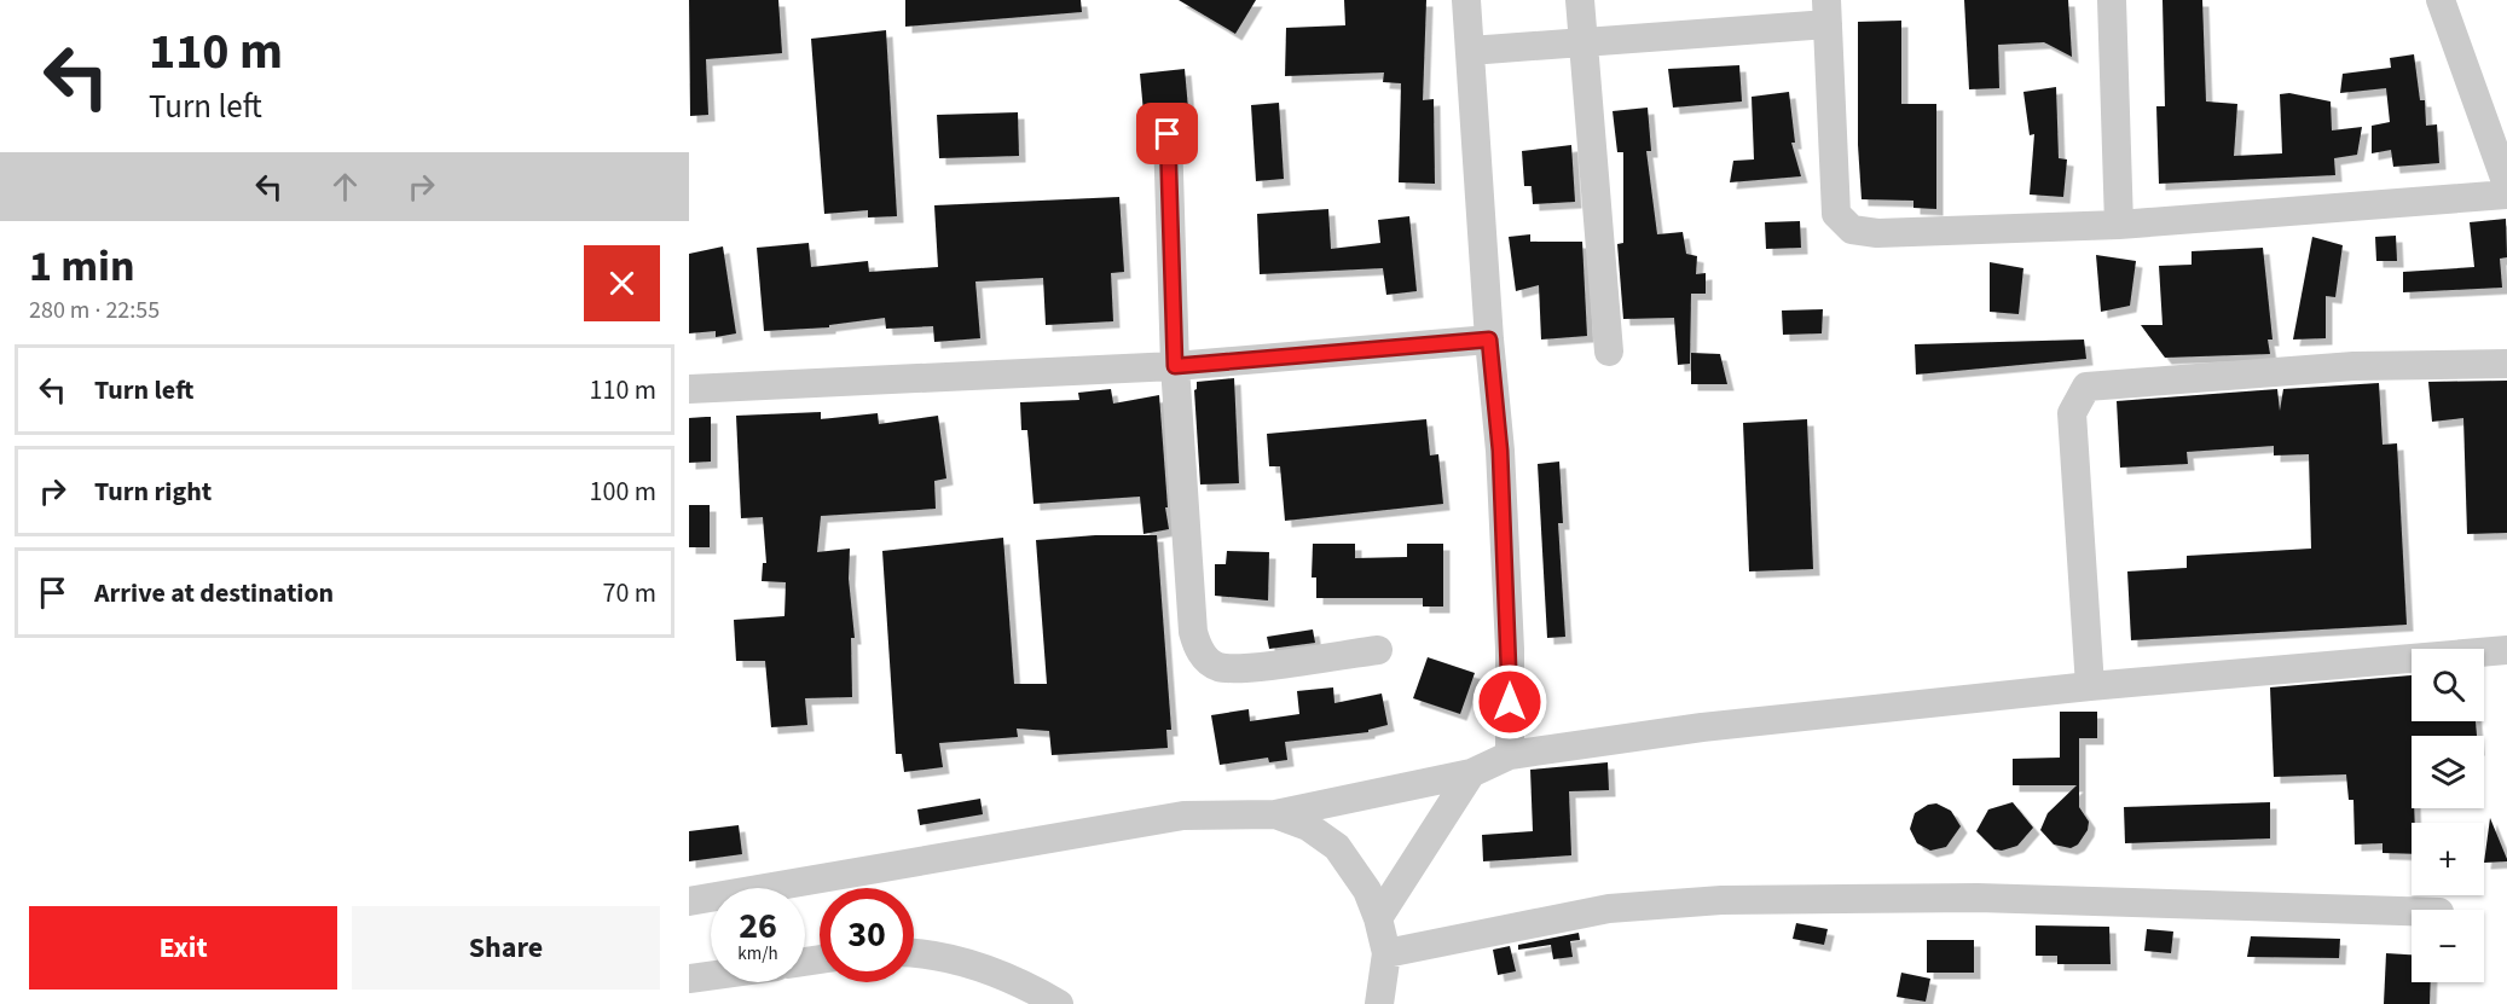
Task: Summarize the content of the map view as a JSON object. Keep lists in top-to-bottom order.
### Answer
{
  "page": {
    "turn": ["110 m", "Turn left"],
    "heading": ["1 min", "280 m · 22:55"],
    "list": [
      {
        "name": "Turn left",
        "value": "110 m"
      },
      {
        "name": "Turn right",
        "value": "100 m"
      },
      {
        "name": "Arrive at destination",
        "value": "70 m"
      }
    ],
    "map_buttons": ["+", "−"],
    "speed": "26 km/h",
    "limit": "30",
    "buttons": ["Exit", "Share"]
  }
}
